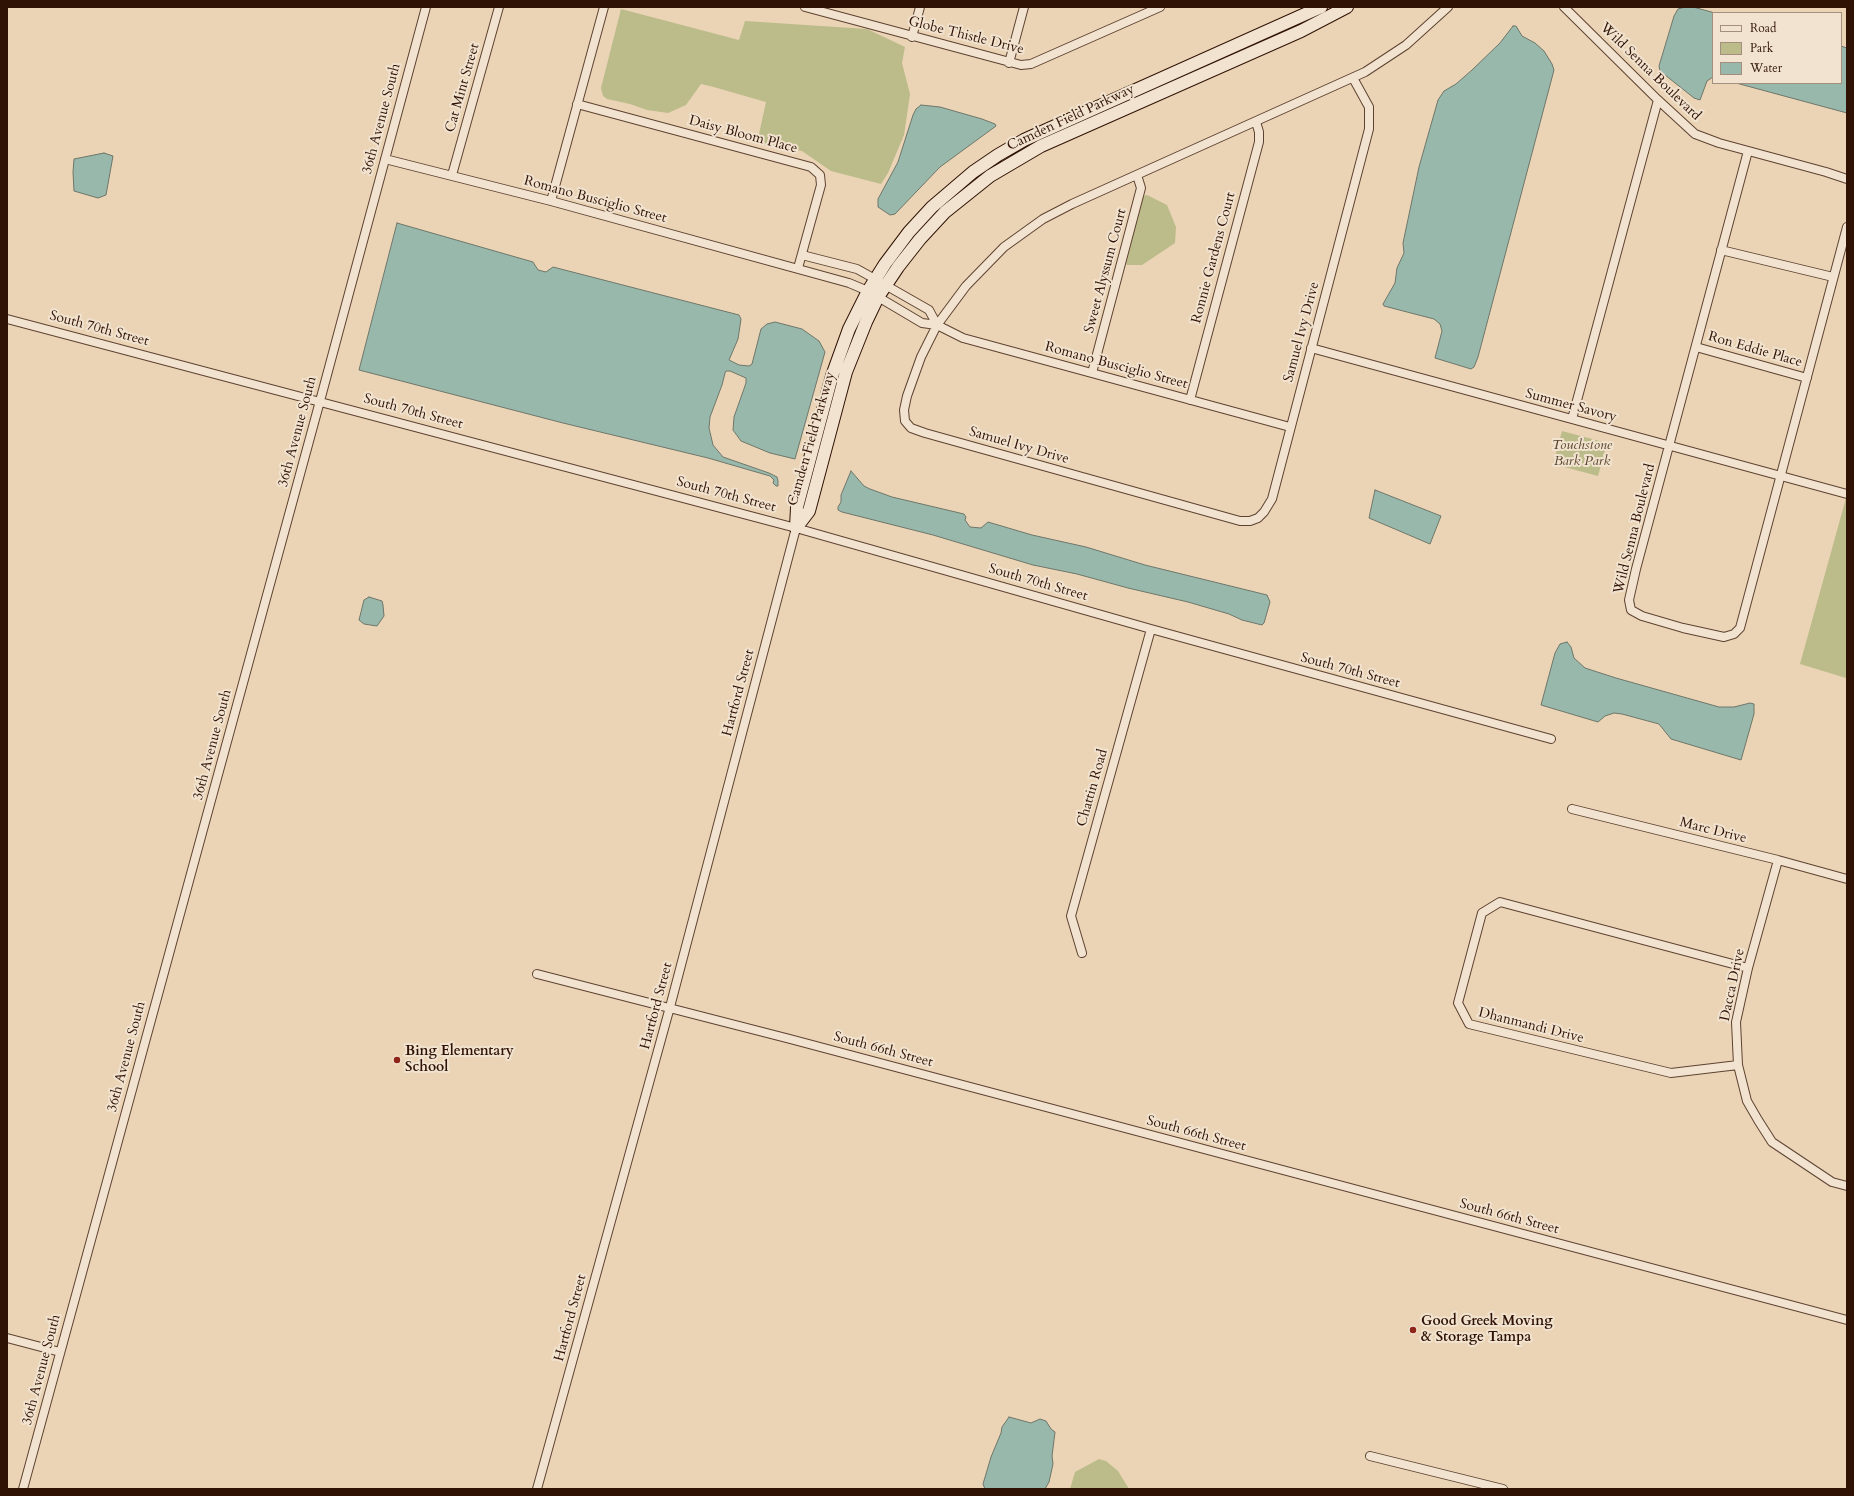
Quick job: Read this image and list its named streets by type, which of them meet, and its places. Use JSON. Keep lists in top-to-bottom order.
{
  "streets": {
    "street": [
      "Globe Thistle Drive",
      "Wild Senna Boulevard",
      "Cat Mint Street",
      "Camden Field Parkway",
      "36th Avenue South",
      "Daisy Bloom Place",
      "Romano Busciglio Street",
      "Ronnie Gardens Court",
      "Sweet Alyssum Court",
      "South 70th Street",
      "Samuel Ivy Drive",
      "Ron Eddie Place",
      "Summer Savory",
      "Hartford Street",
      "Chattin Road",
      "Marc Drive",
      "Dacca Drive",
      "Dhanmandi Drive",
      "South 66th Street"
    ]
  },
  "crossings": [
    ["Wild Senna Boulevard", "Ron Eddie Place"],
    ["Wild Senna Boulevard", "Summer Savory"],
    ["Cat Mint Street", "Romano Busciglio Street"],
    ["Camden Field Parkway", "Romano Busciglio Street"],
    ["Camden Field Parkway", "South 70th Street"],
    ["Camden Field Parkway", "Hartford Street"],
    ["36th Avenue South", "Romano Busciglio Street"],
    ["36th Avenue South", "South 70th Street"],
    ["Romano Busciglio Street", "Ronnie Gardens Court"],
    ["Romano Busciglio Street", "Sweet Alyssum Court"],
    ["Romano Busciglio Street", "Samuel Ivy Drive"],
    ["Ronnie Gardens Court", "Samuel Ivy Drive"],
    ["Sweet Alyssum Court", "Samuel Ivy Drive"],
    ["South 70th Street", "Hartford Street"],
    ["South 70th Street", "Chattin Road"],
    ["Samuel Ivy Drive", "Summer Savory"],
    ["Hartford Street", "South 66th Street"],
    ["Marc Drive", "Dacca Drive"],
    ["Dacca Drive", "Dhanmandi Drive"]
  ],
  "parks": ["Touchstone Bark Park"],
  "places": ["Bing Elementary School", "Good Greek Moving & Storage Tampa"],
  "legend": ["Road", "Park", "Water"]
}
